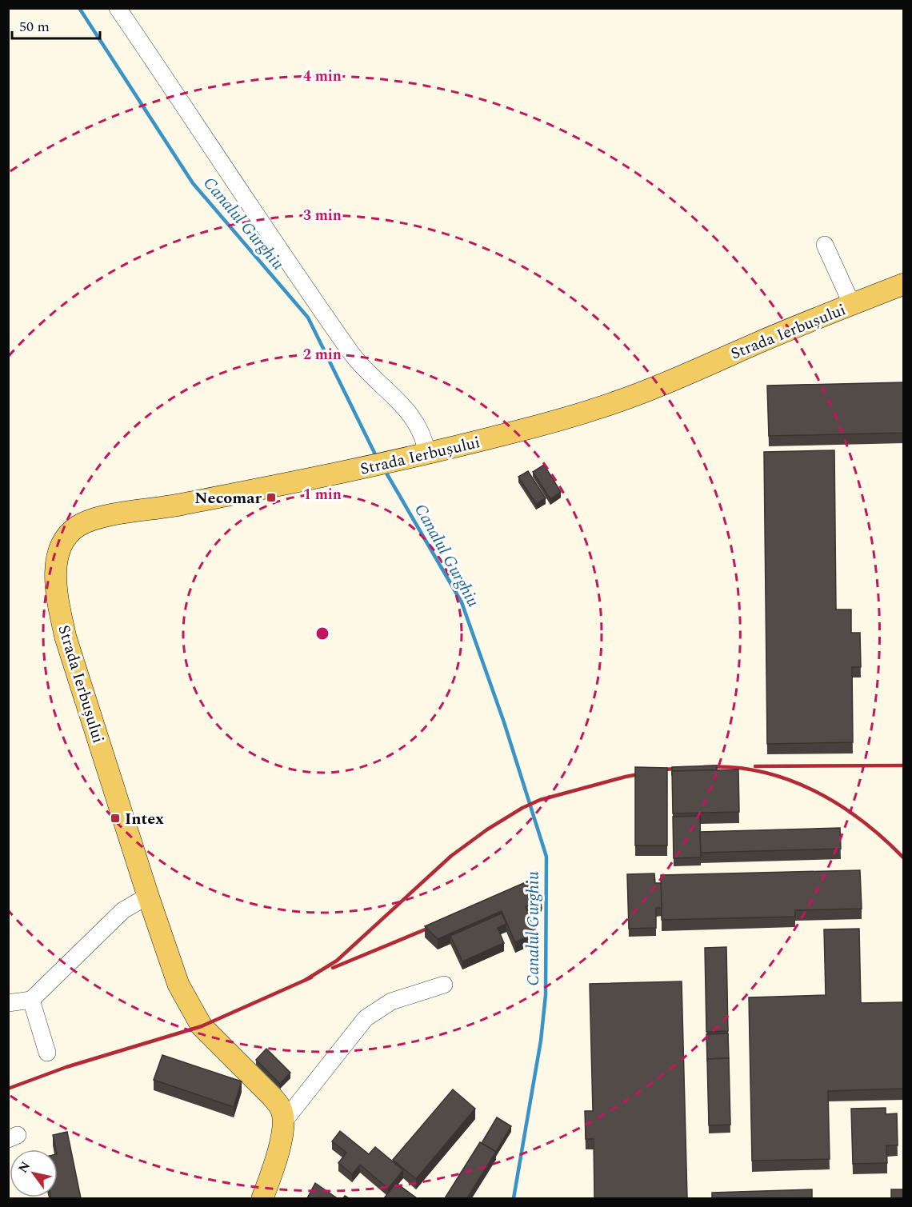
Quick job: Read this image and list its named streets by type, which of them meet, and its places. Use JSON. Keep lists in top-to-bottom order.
{
  "streets": {
    "main road": ["Strada Ierbușului"]
  },
  "water": ["Canalul Gurghiu"],
  "places": {
    "transit": ["Necomar", "Intex"]
  },
  "scale_bar": "50 m",
  "north": "top left",
  "rings": [
    "4 min",
    "3 min",
    "2 min",
    "1 min"
  ]
}
